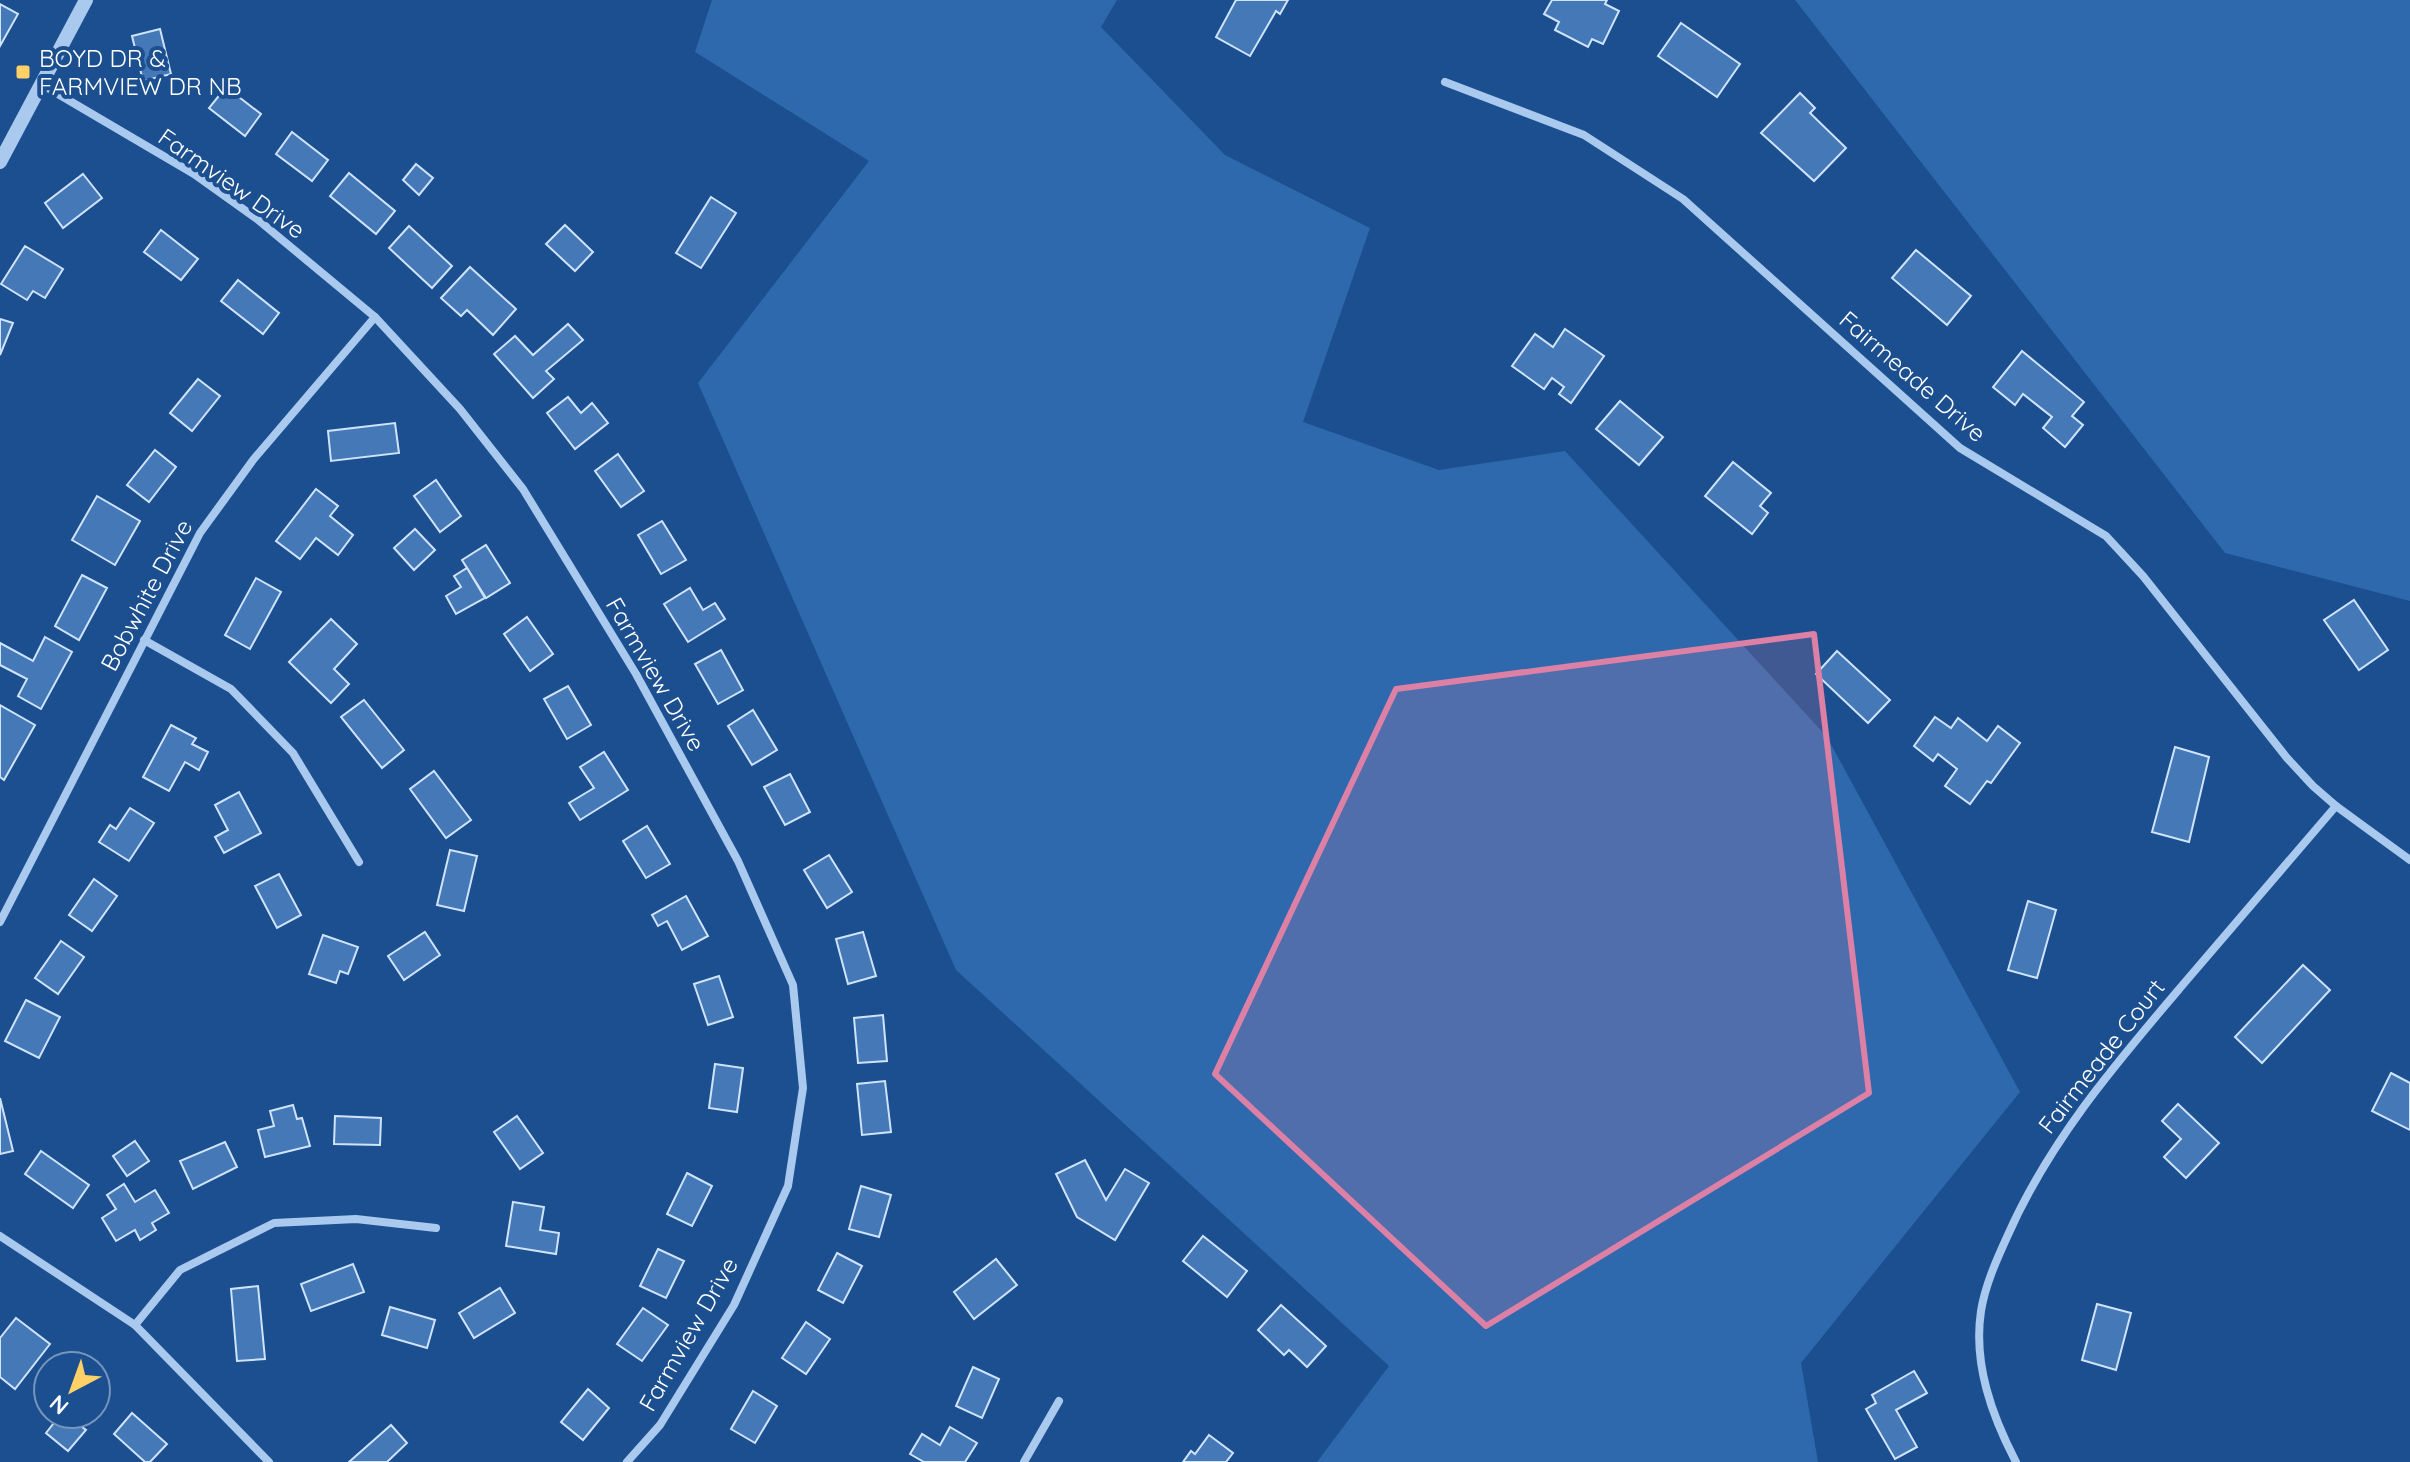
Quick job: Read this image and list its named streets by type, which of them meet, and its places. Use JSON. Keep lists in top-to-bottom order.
{
  "streets": {
    "street": [
      "Farmview Drive",
      "Fairmeade Drive",
      "Bobwhite Drive",
      "Fairmeade Court"
    ]
  },
  "crossings": [
    ["Farmview Drive", "Bobwhite Drive"],
    ["Fairmeade Drive", "Fairmeade Court"]
  ],
  "places": {
    "transit": ["BOYD DR & FARMVIEW DR NB"]
  },
  "north": "bottom left"
}
